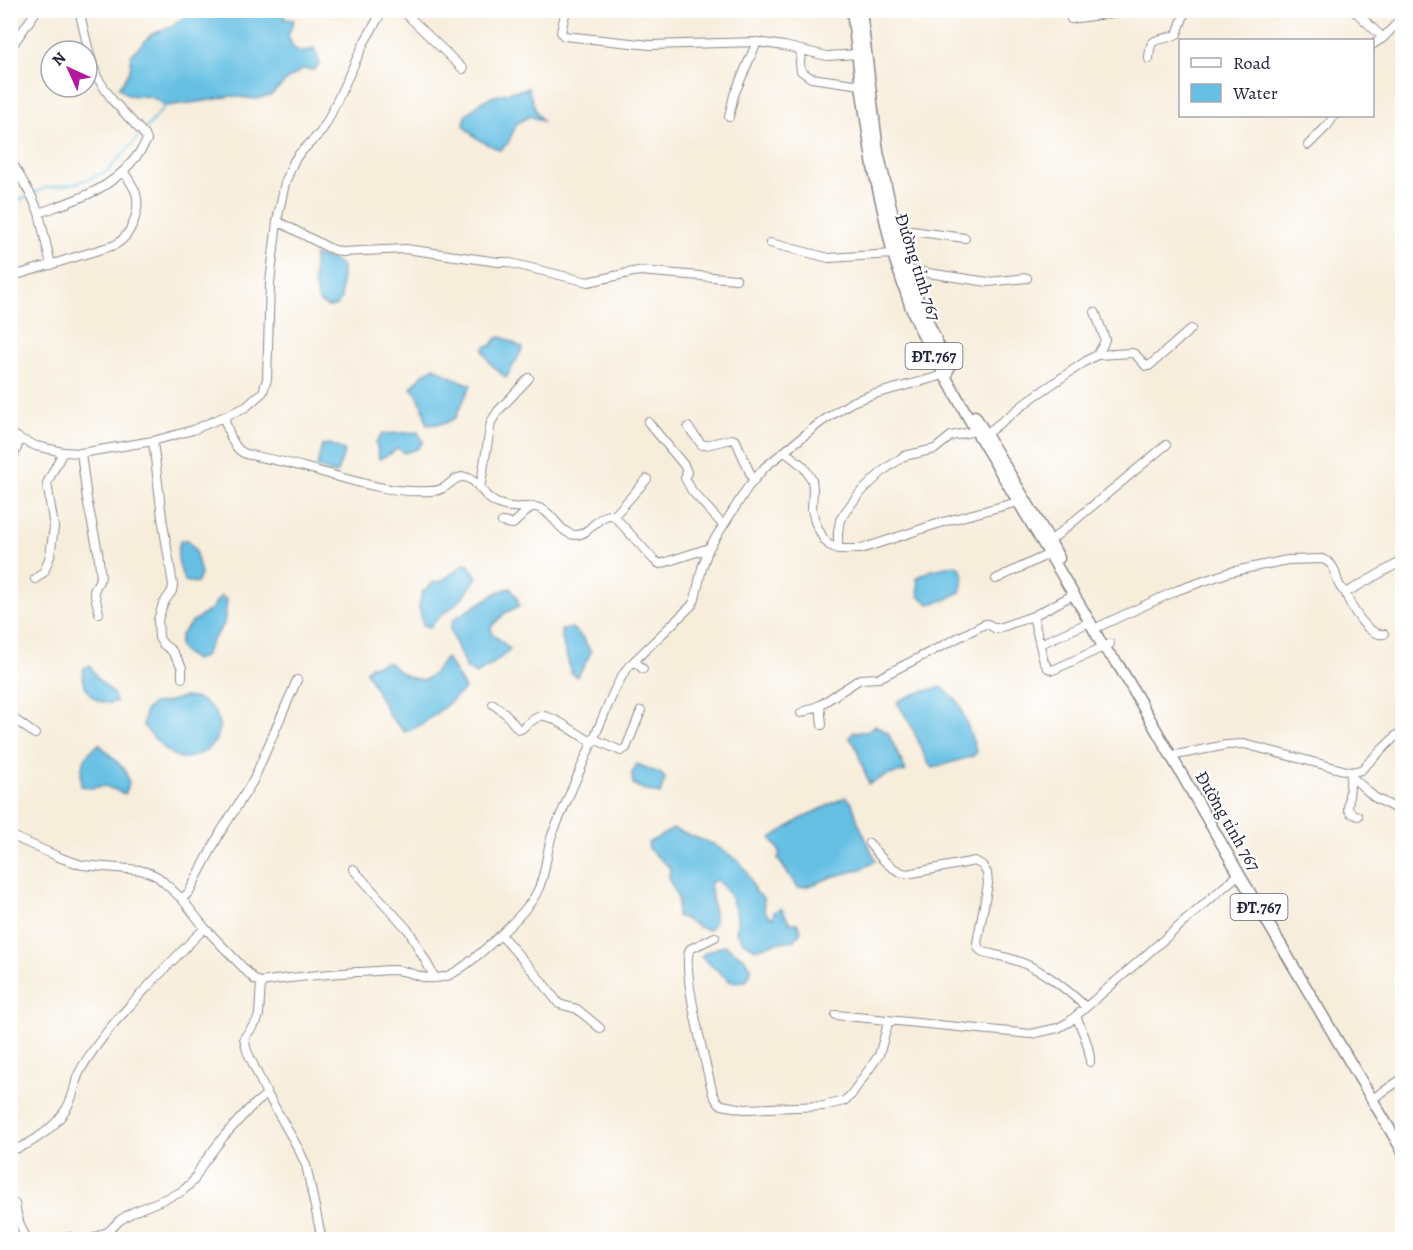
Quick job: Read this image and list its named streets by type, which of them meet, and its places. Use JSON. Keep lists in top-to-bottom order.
{
  "streets": {
    "main road": ["Đường tỉnh 767", "ĐT.767"]
  },
  "legend": ["Road", "Water"],
  "north": "top left"
}
